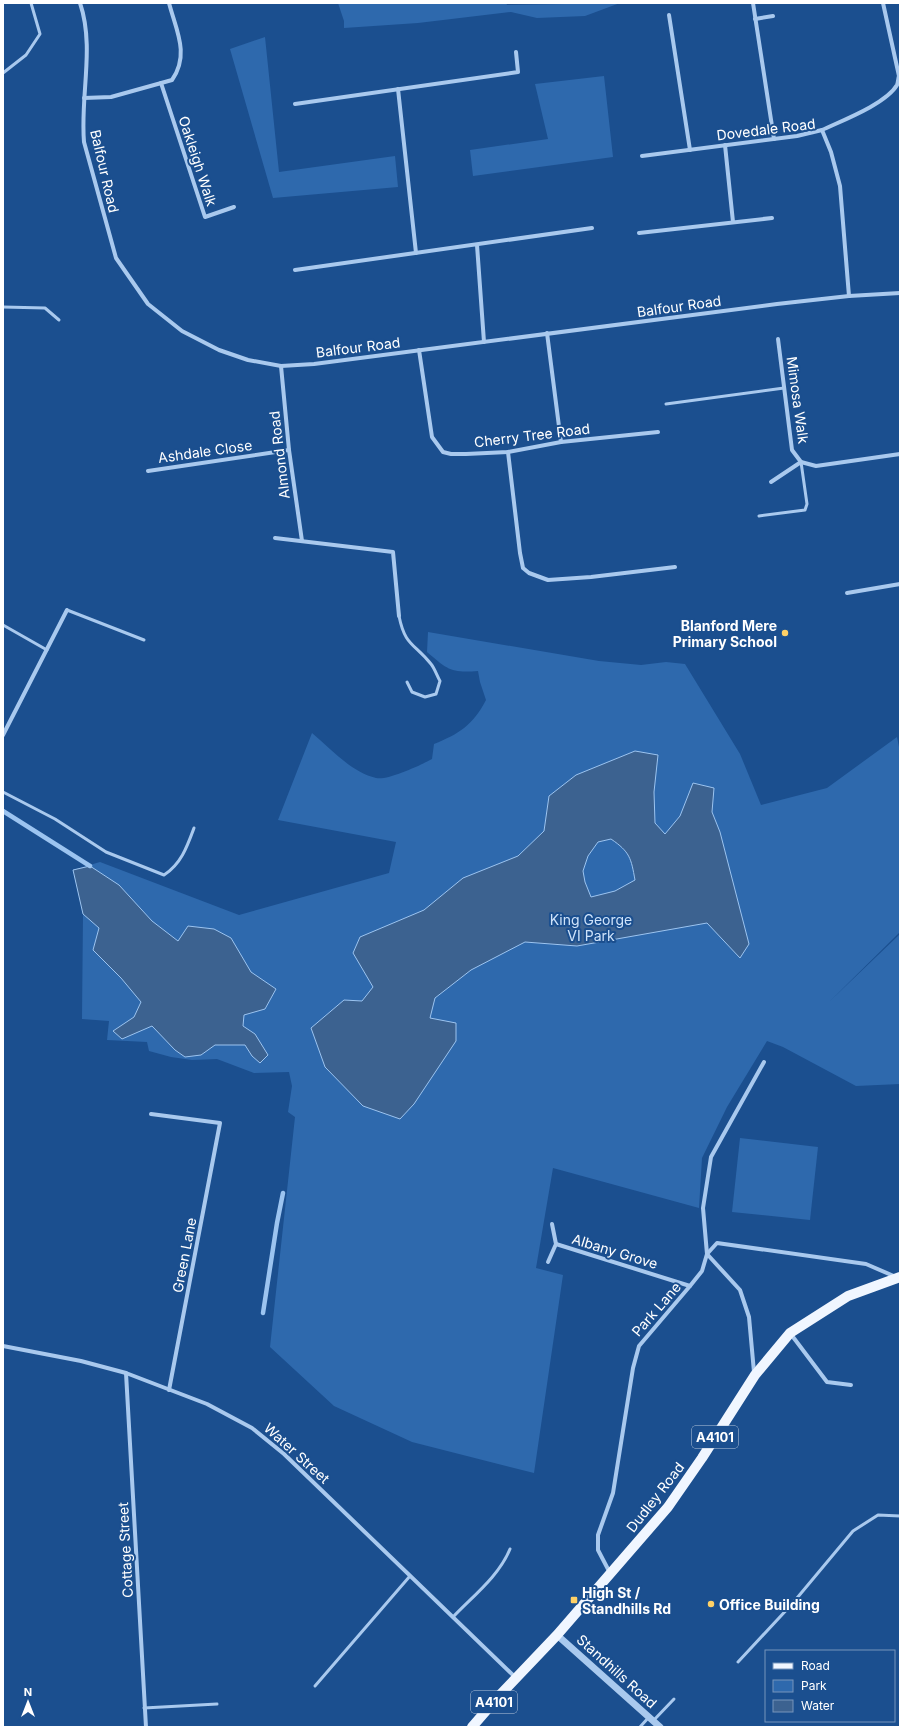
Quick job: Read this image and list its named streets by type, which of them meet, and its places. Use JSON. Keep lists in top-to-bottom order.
{
  "streets": {
    "main road": ["A4101", "Dudley Road"],
    "street": [
      "Dovedale Road",
      "Oakleigh Walk",
      "Balfour Road",
      "Mimosa Walk",
      "Cherry Tree Road",
      "Ashdale Close",
      "Almond Road",
      "Albany Grove",
      "Green Lane",
      "Park Lane",
      "Water Street",
      "Cottage Street",
      "Standhills Road"
    ]
  },
  "crossings": [
    ["Dovedale Road", "Balfour Road"],
    ["Balfour Road", "Cherry Tree Road"],
    ["Balfour Road", "Almond Road"],
    ["Ashdale Close", "Almond Road"],
    ["Albany Grove", "Park Lane"],
    ["Green Lane", "Water Street"],
    ["Park Lane", "Dudley Road"],
    ["A4101", "Water Street"],
    ["A4101", "Dudley Road"],
    ["A4101", "Standhills Road"],
    ["Water Street", "Cottage Street"],
    ["Dudley Road", "Standhills Road"]
  ],
  "parks": ["King George VI Park"],
  "places": {
    "other": ["Blanford Mere Primary School", "Office Building"],
    "transit": ["High St / Standhills Rd"]
  },
  "legend": ["Road", "Park", "Water"],
  "north": "top"
}
